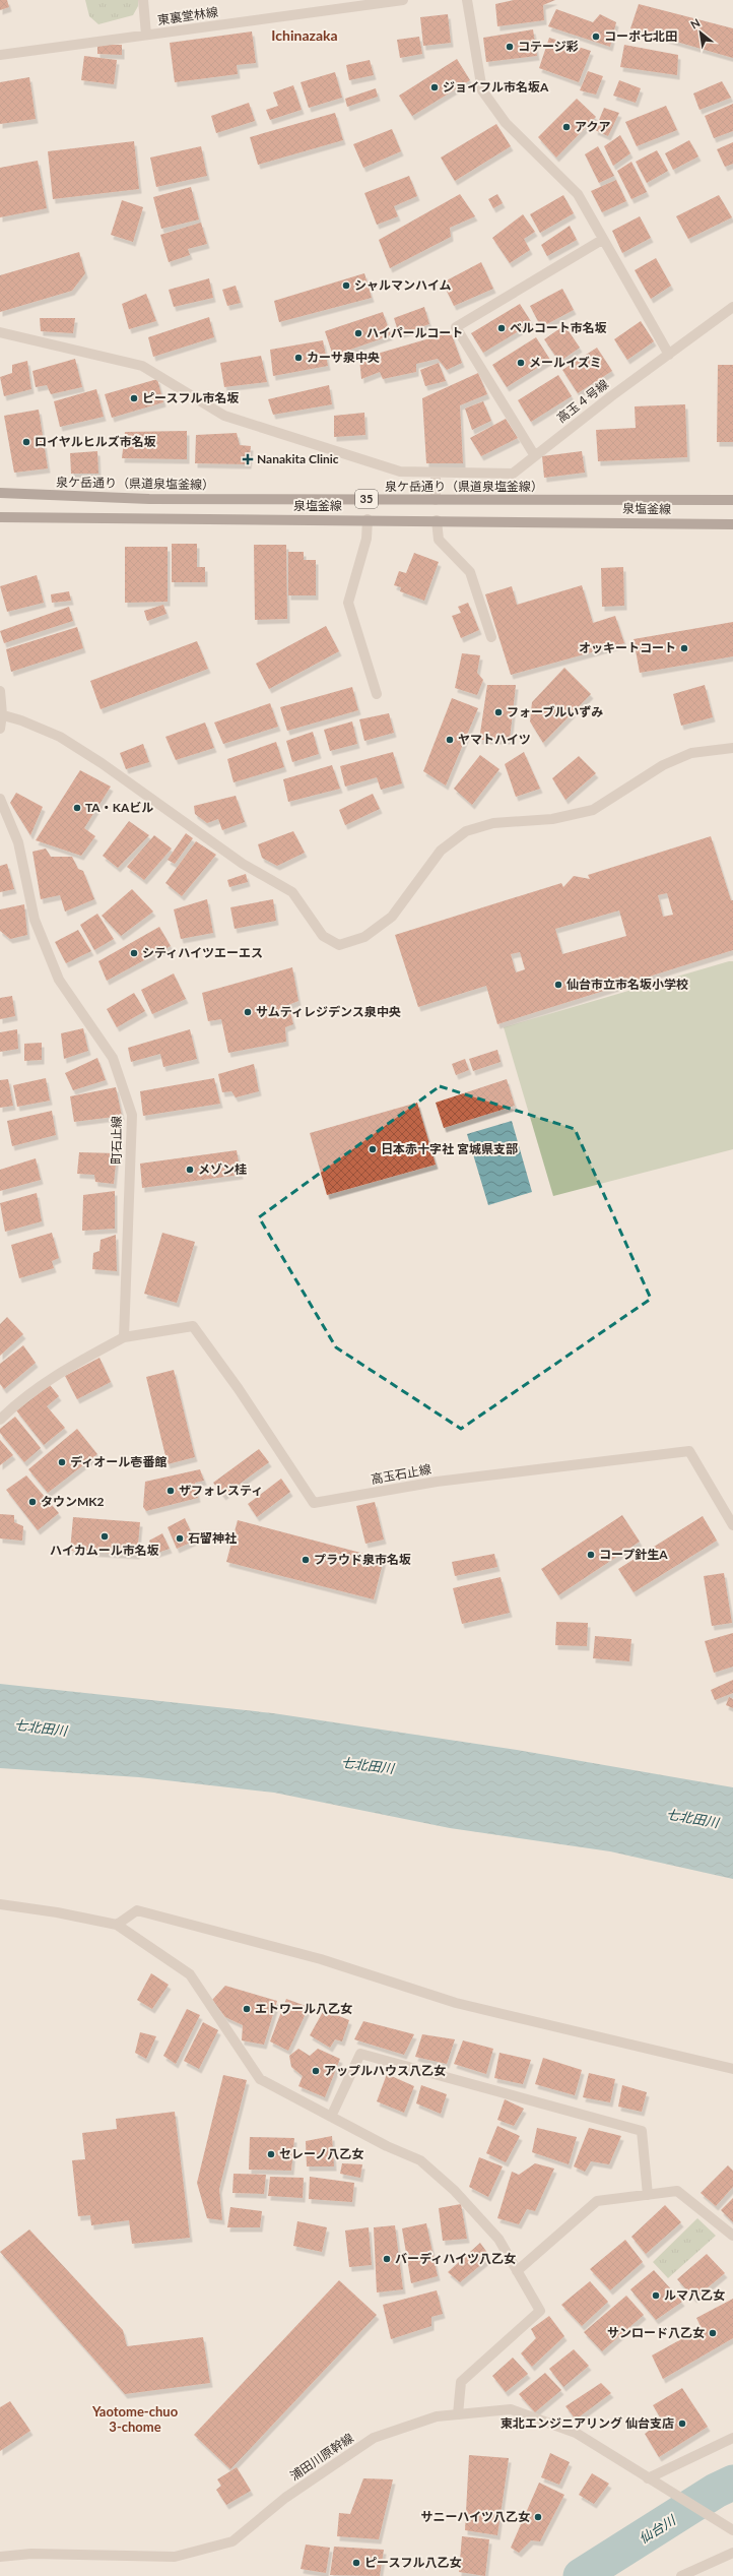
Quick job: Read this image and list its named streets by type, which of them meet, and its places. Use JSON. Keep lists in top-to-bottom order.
{
  "streets": {
    "main road": ["泉ケ岳通り（県道泉塩釜線）", "35", "泉塩釜線"],
    "street": [
      "東裏堂林線",
      "高玉４号線",
      "町石止線",
      "高玉石止線",
      "浦田川原幹線"
    ]
  },
  "crossings": [
    ["町石止線", "高玉石止線"]
  ],
  "districts": ["Ichinazaka", "Yaotome-chuo 3-chome"],
  "water": ["七北田川", "仙台川"],
  "places": {
    "other": [
      "コーポ七北田",
      "コテージ彩",
      "ジョイフル市名坂A",
      "アクア",
      "シャルマンハイム",
      "ベルコート市名坂",
      "ハイパールコート",
      "カーサ泉中央",
      "メールイズミ",
      "ピースフル市名坂",
      "ロイヤルヒルズ市名坂",
      "オッキートコート",
      "フォーブルいずみ",
      "ヤマトハイツ",
      "TA・KAビル",
      "シティハイツエーエス",
      "仙台市立市名坂小学校",
      "サムティレジデンス泉中央",
      "日本赤十字社 宮城県支部",
      "メゾン桂",
      "ディオール壱番館",
      "ザフォレスティ",
      "タウンMK2",
      "ハイカムール市名坂",
      "石留神社",
      "コープ針生A",
      "プラウド泉市名坂",
      "エトワール八乙女",
      "アップルハウス八乙女",
      "セレーノ八乙女",
      "バーディハイツ八乙女",
      "ルマ八乙女",
      "サンロード八乙女",
      "東北エンジニアリング 仙台支店",
      "サニーハイツ八乙女",
      "ピースフル八乙女"
    ],
    "health": ["Nanakita Clinic"]
  },
  "north": "top left"
}
